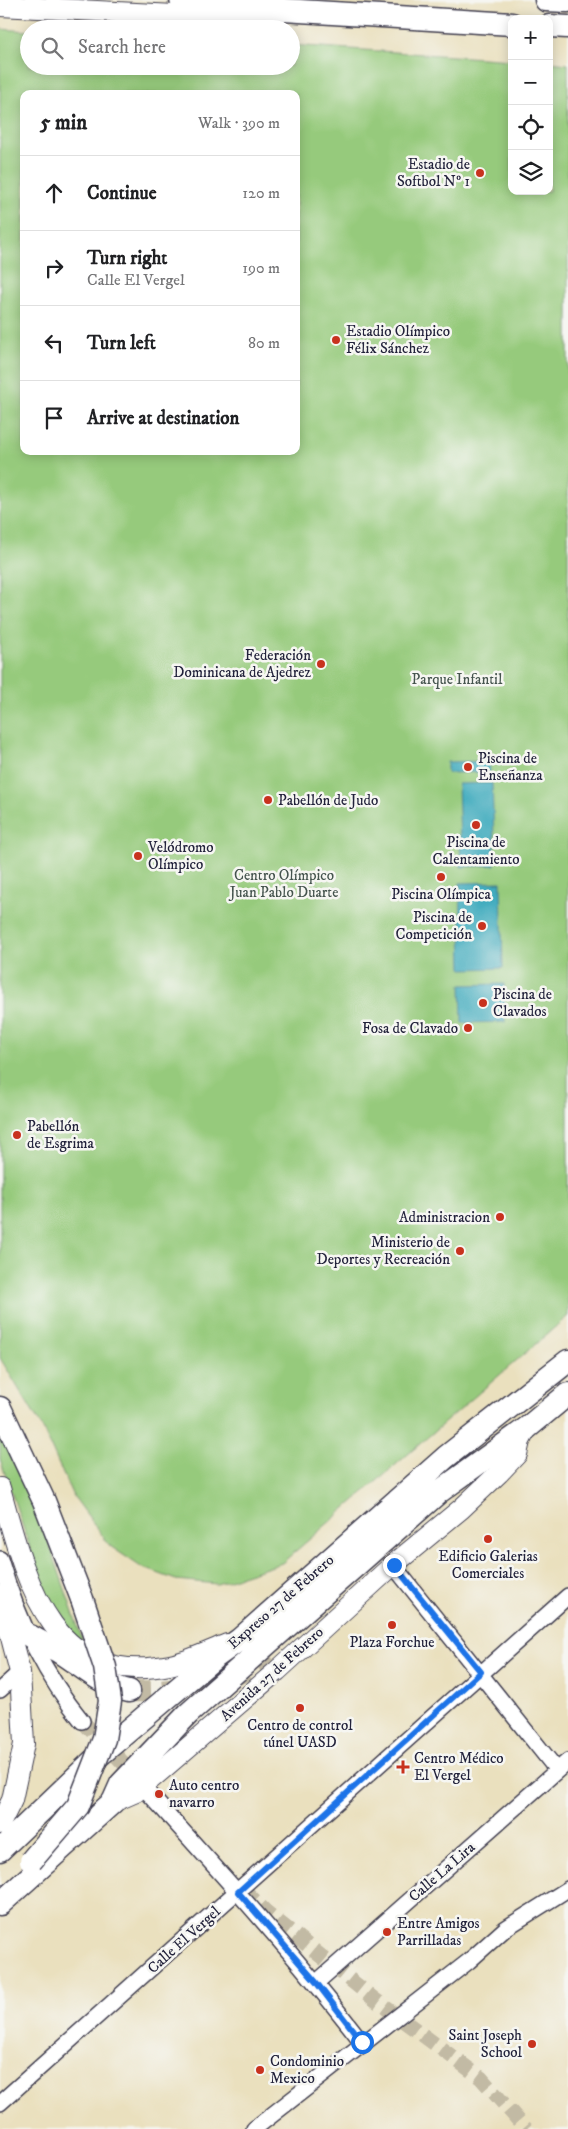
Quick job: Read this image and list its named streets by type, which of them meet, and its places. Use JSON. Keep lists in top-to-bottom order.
{
  "streets": {
    "highway": ["Expreso 27 de Febrero", "Avenida 27 de Febrero"],
    "street": ["Calle La Lira", "Calle El Vergel"]
  },
  "crossings": [
    ["Expreso 27 de Febrero", "Avenida 27 de Febrero"]
  ],
  "parks": ["Parque Infantil", "Centro Olímpico Juan Pablo Duarte"],
  "places": {
    "other": [
      "Estadio de Softbol Nº 1",
      "Estadio Olímpico Félix Sánchez",
      "Federación Dominicana de Ajedrez",
      "Piscina de Enseñanza",
      "Pabellón de Judo",
      "Piscina de Calentamiento",
      "Velódromo Olímpico",
      "Piscina Olímpica",
      "Piscina de Competición",
      "Piscina de Clavados",
      "Fosa de Clavado",
      "Pabellón de Esgrima",
      "Administracion",
      "Ministerio de Deportes y Recreación",
      "Edificio Galerias Comerciales",
      "Plaza Forchue",
      "Centro de control túnel UASD",
      "Auto centro navarro",
      "Entre Amigos Parrilladas",
      "Saint Joseph School",
      "Condominio Mexico"
    ],
    "health": ["Centro Médico El Vergel"]
  },
  "page": {
    "map_buttons": ["+", "−"],
    "search": "Search here",
    "heading": ["5 min", "Walk · 390 m"],
    "list": [
      ["Continue", "120 m"],
      ["Turn right", "Calle El Vergel", "190 m"],
      ["Turn left", "80 m"],
      "Arrive at destination"
    ]
  }
}
